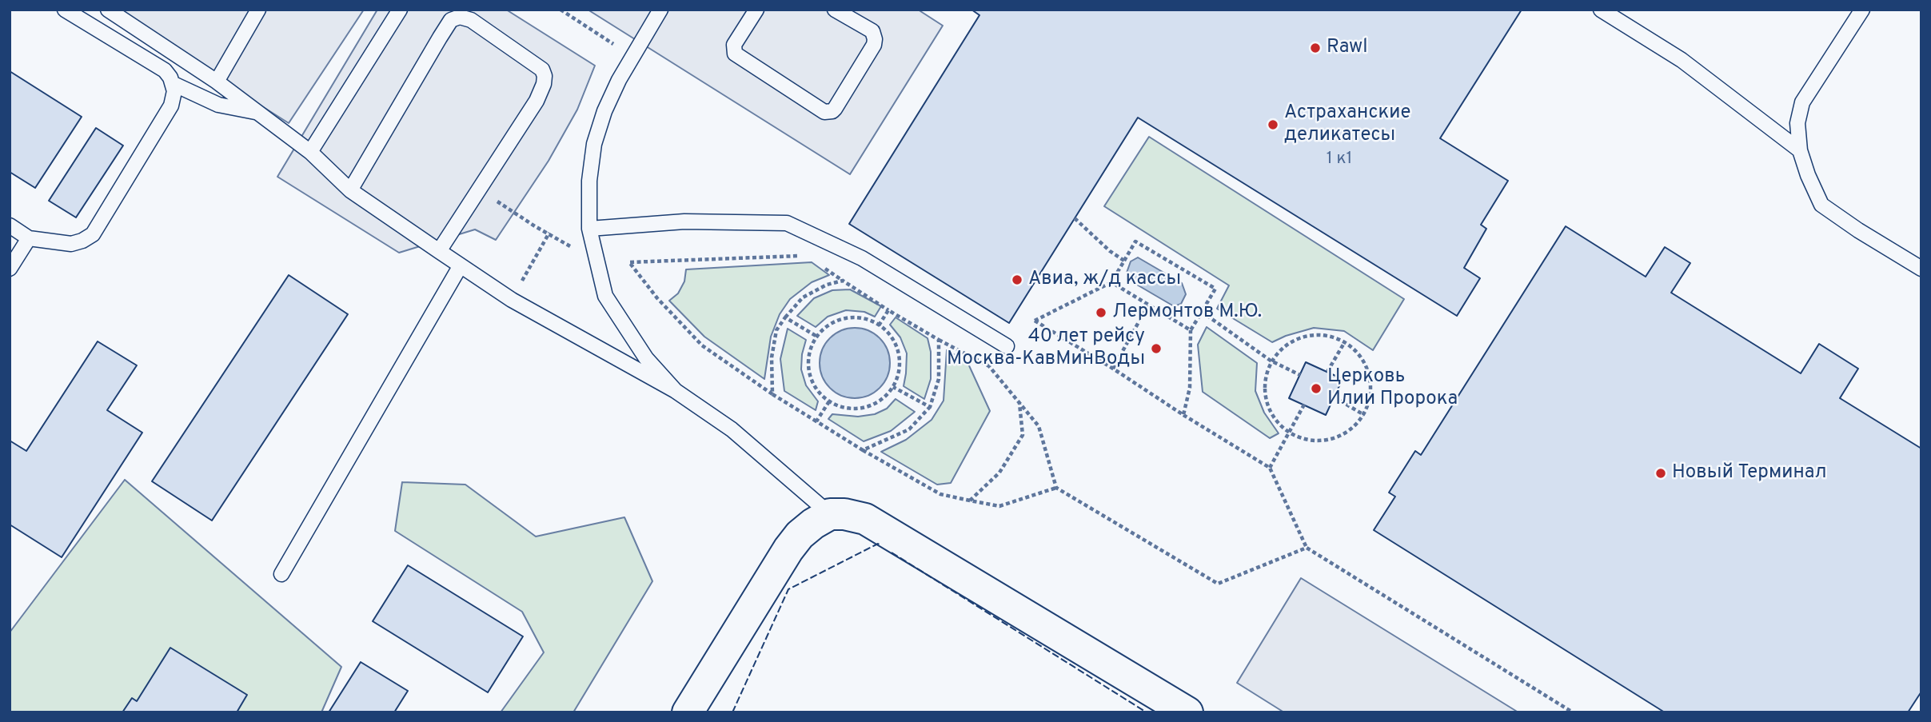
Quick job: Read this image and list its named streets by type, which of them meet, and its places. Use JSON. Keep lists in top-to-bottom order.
{
  "places": [
    "Rawl",
    "Астраханские деликатесы",
    "Авиа, ж/д кассы",
    "Лермонтов М.Ю.",
    "40 лет рейсу Москва-КавМинВоды",
    "Церковь Илии Пророка",
    "Новый Терминал"
  ],
  "house_numbers": ["1 к1"]
}
